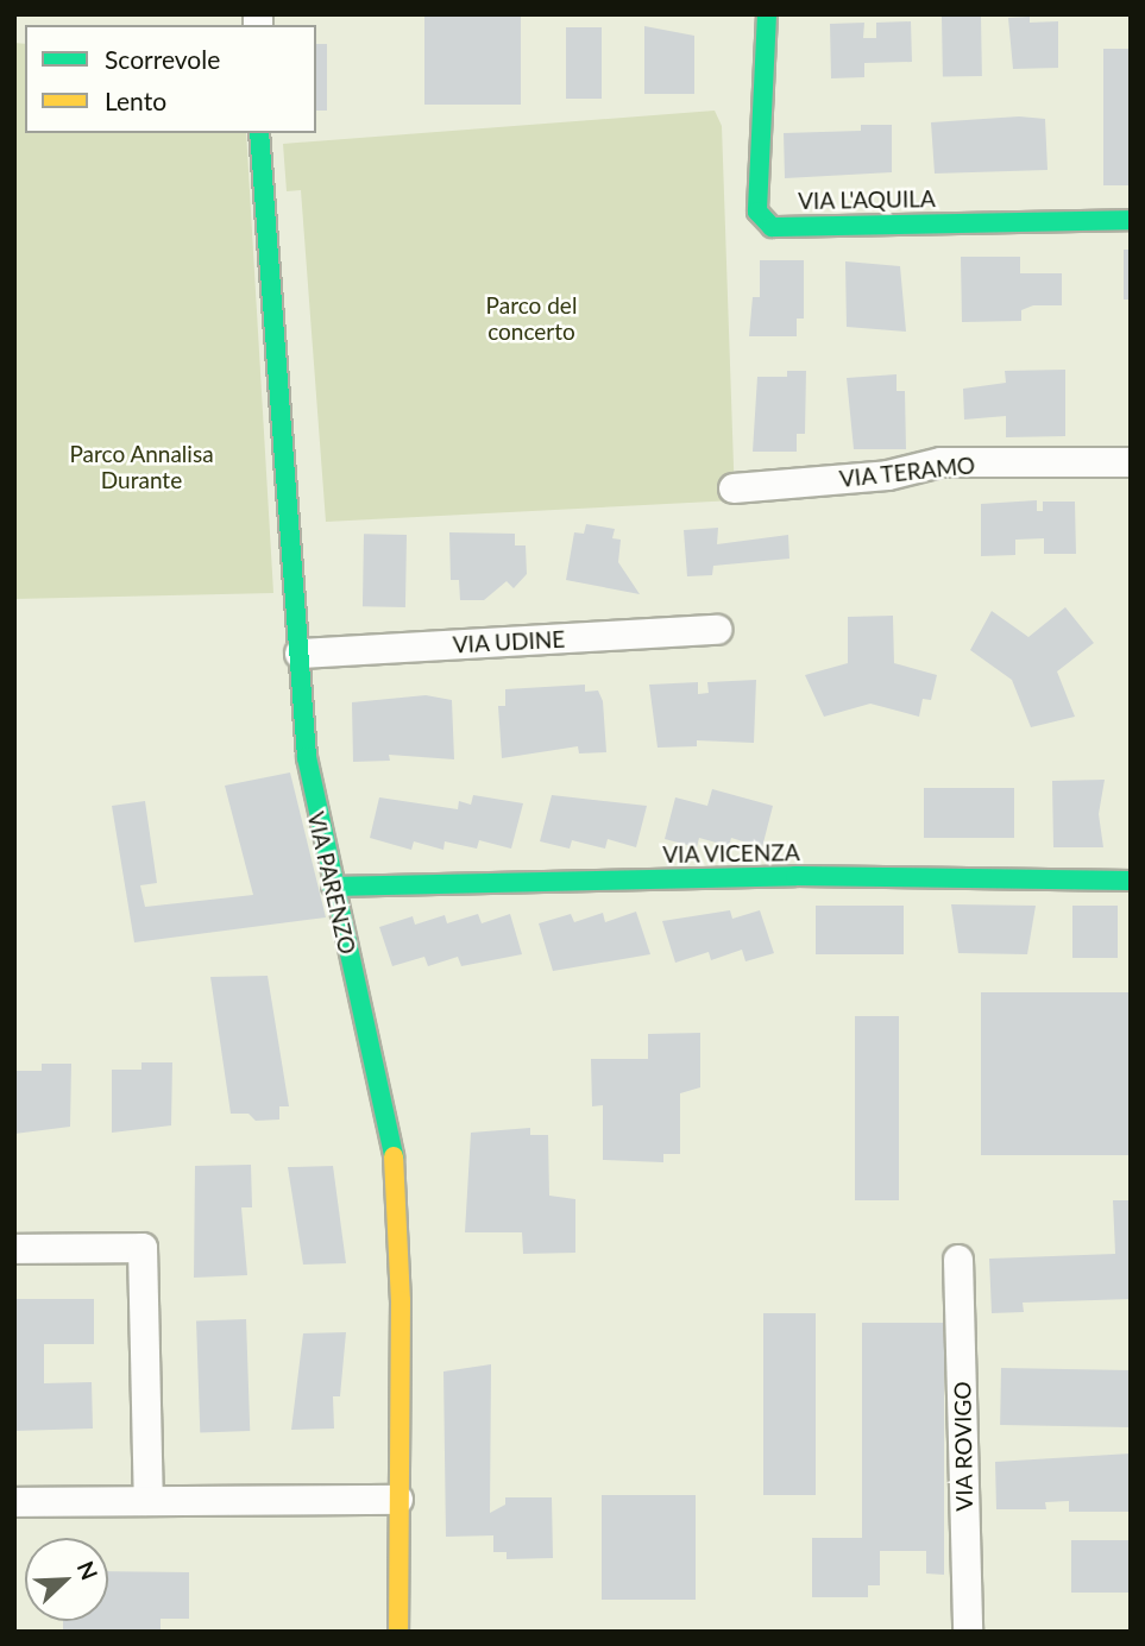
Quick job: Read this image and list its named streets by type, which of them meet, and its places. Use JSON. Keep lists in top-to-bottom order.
{
  "streets": {
    "street": [
      "VIA L'AQUILA",
      "VIA TERAMO",
      "VIA UDINE",
      "VIA VICENZA",
      "VIA PARENZO",
      "VIA ROVIGO"
    ]
  },
  "crossings": [
    ["VIA UDINE", "VIA PARENZO"],
    ["VIA VICENZA", "VIA PARENZO"]
  ],
  "parks": ["Parco del concerto", "Parco Annalisa Durante"],
  "legend": ["Scorrevole", "Lento"],
  "north": "top right"
}
